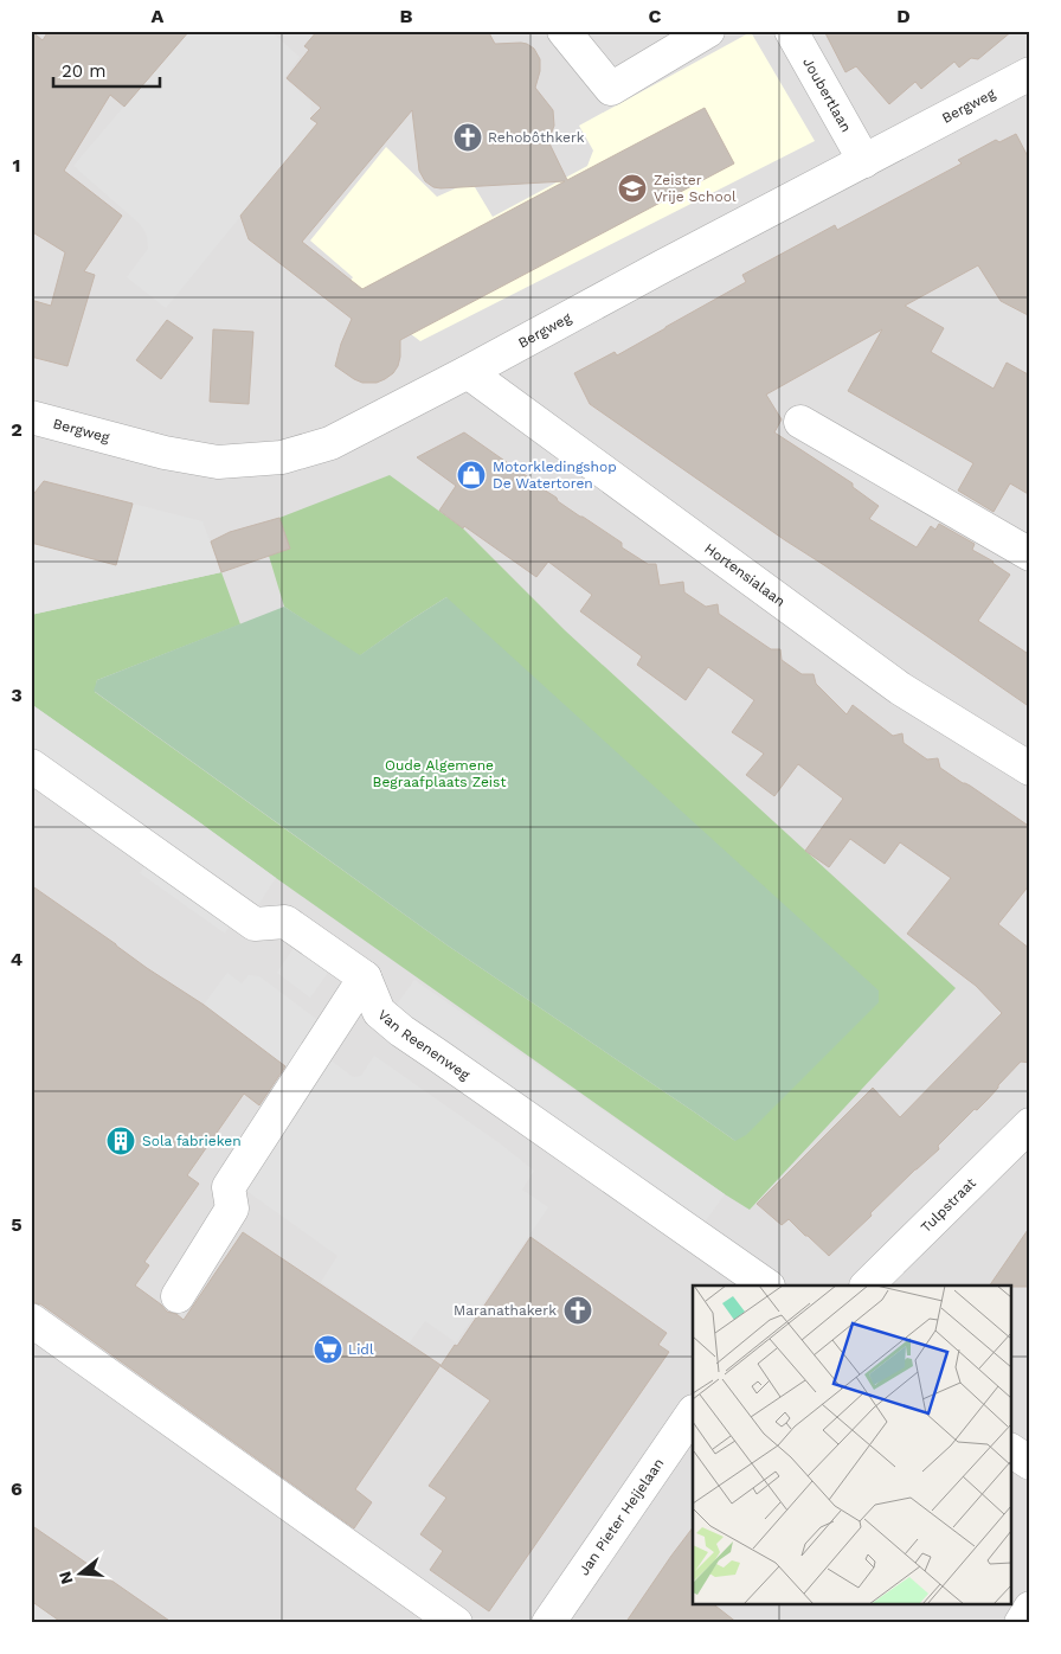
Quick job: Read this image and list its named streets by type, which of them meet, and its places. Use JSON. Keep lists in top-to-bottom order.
{
  "streets": {
    "street": [
      "Joubertlaan",
      "Bergweg",
      "Hortensialaan",
      "Van Reenenweg",
      "Tulpstraat",
      "Jan Pieter Heijelaan"
    ]
  },
  "crossings": [
    ["Joubertlaan", "Bergweg"],
    ["Bergweg", "Hortensialaan"]
  ],
  "parks": ["Oude Algemene Begraafplaats Zeist"],
  "places": {
    "church": ["Rehobôthkerk", "Maranathakerk"],
    "school or university": ["Zeister Vrije School"],
    "shop": ["Motorkledingshop De Watertoren"],
    "building": ["Sola fabrieken"],
    "supermarket": ["Lidl"]
  },
  "scale_bar": "20 m",
  "north": "left",
  "grid": {
    "columns": [
      "A",
      "B",
      "C",
      "D"
    ],
    "rows": [
      "1",
      "2",
      "3",
      "4",
      "5",
      "6"
    ]
  }
}
